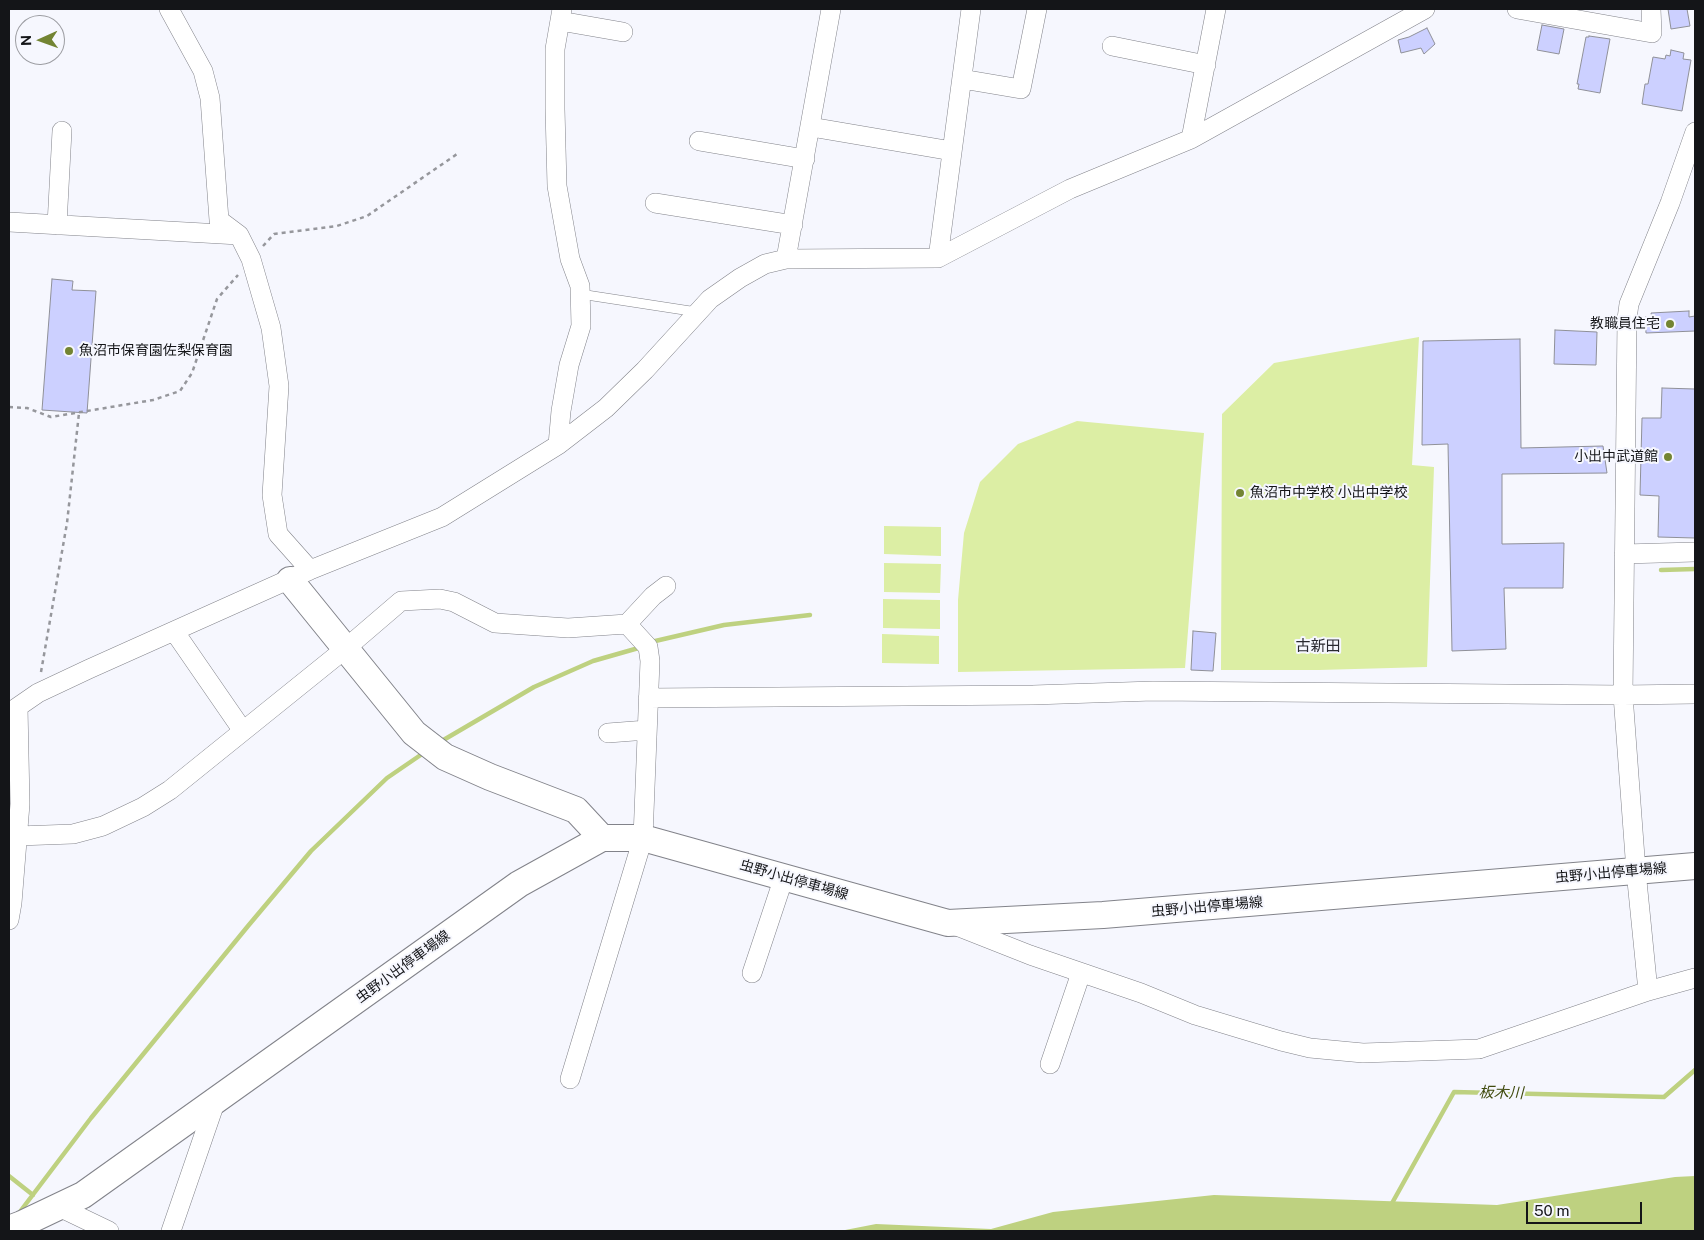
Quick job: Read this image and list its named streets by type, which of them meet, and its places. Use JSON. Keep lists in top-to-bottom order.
{
  "streets": {
    "main road": ["虫野小出停車場線"]
  },
  "districts": ["古新田"],
  "water": ["板木川"],
  "places": [
    "教職員住宅",
    "魚沼市保育園佐梨保育園",
    "小出中武道館",
    "魚沼市中学校 小出中学校"
  ],
  "scale_bar": "50 m",
  "north": "left"
}
